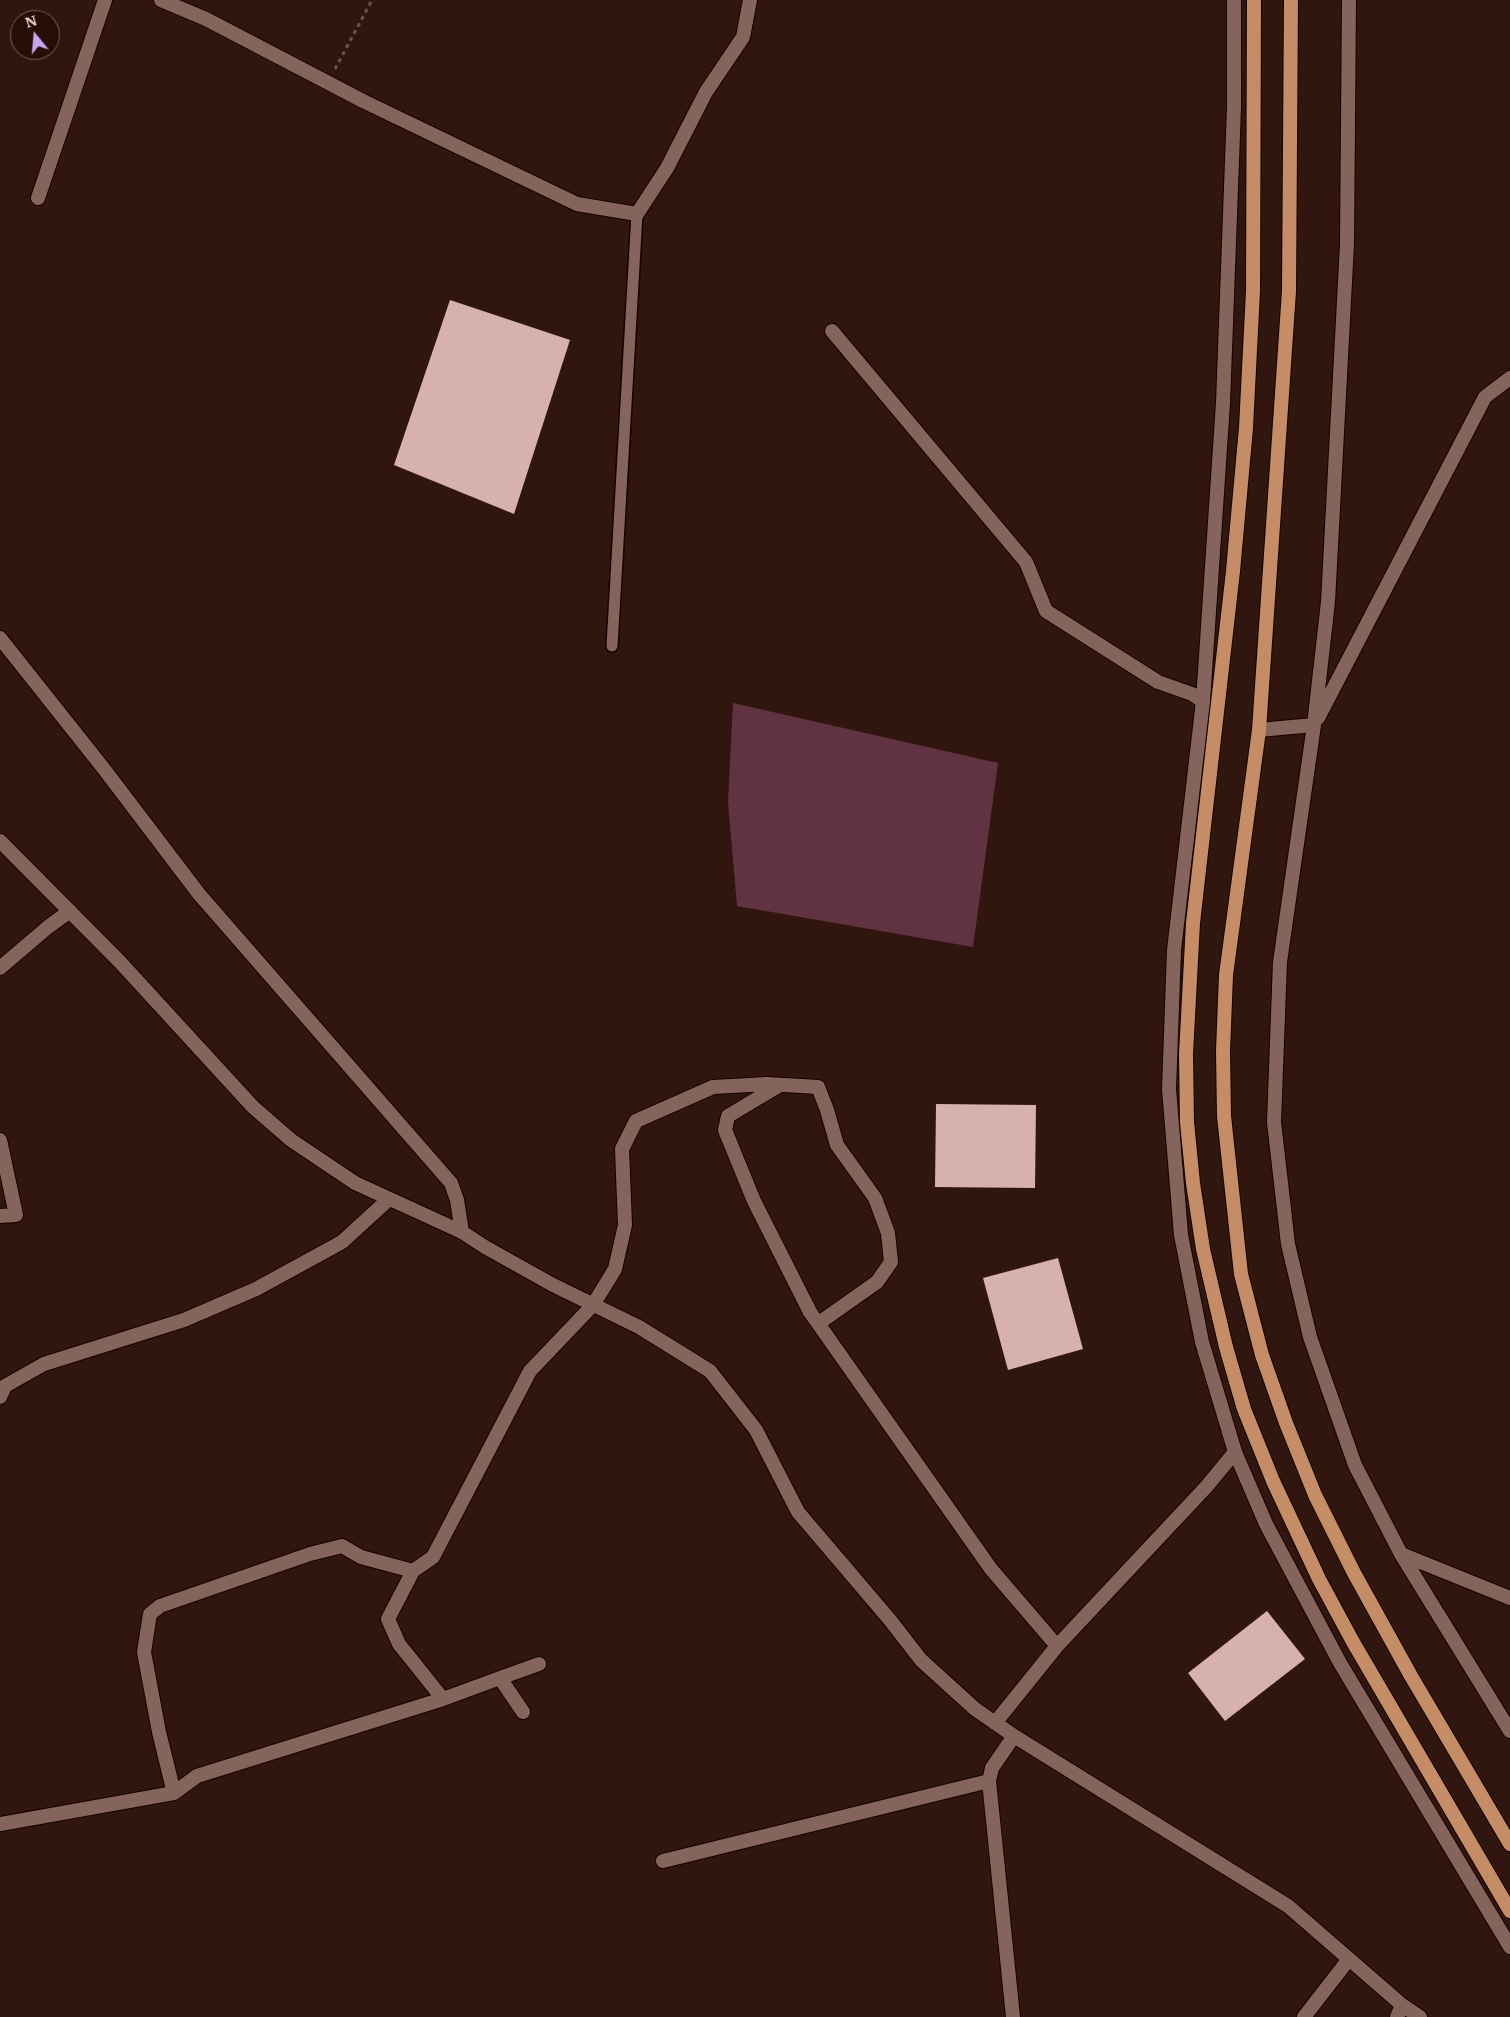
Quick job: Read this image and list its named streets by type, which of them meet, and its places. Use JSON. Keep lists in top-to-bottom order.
{
  "north": "top"
}
